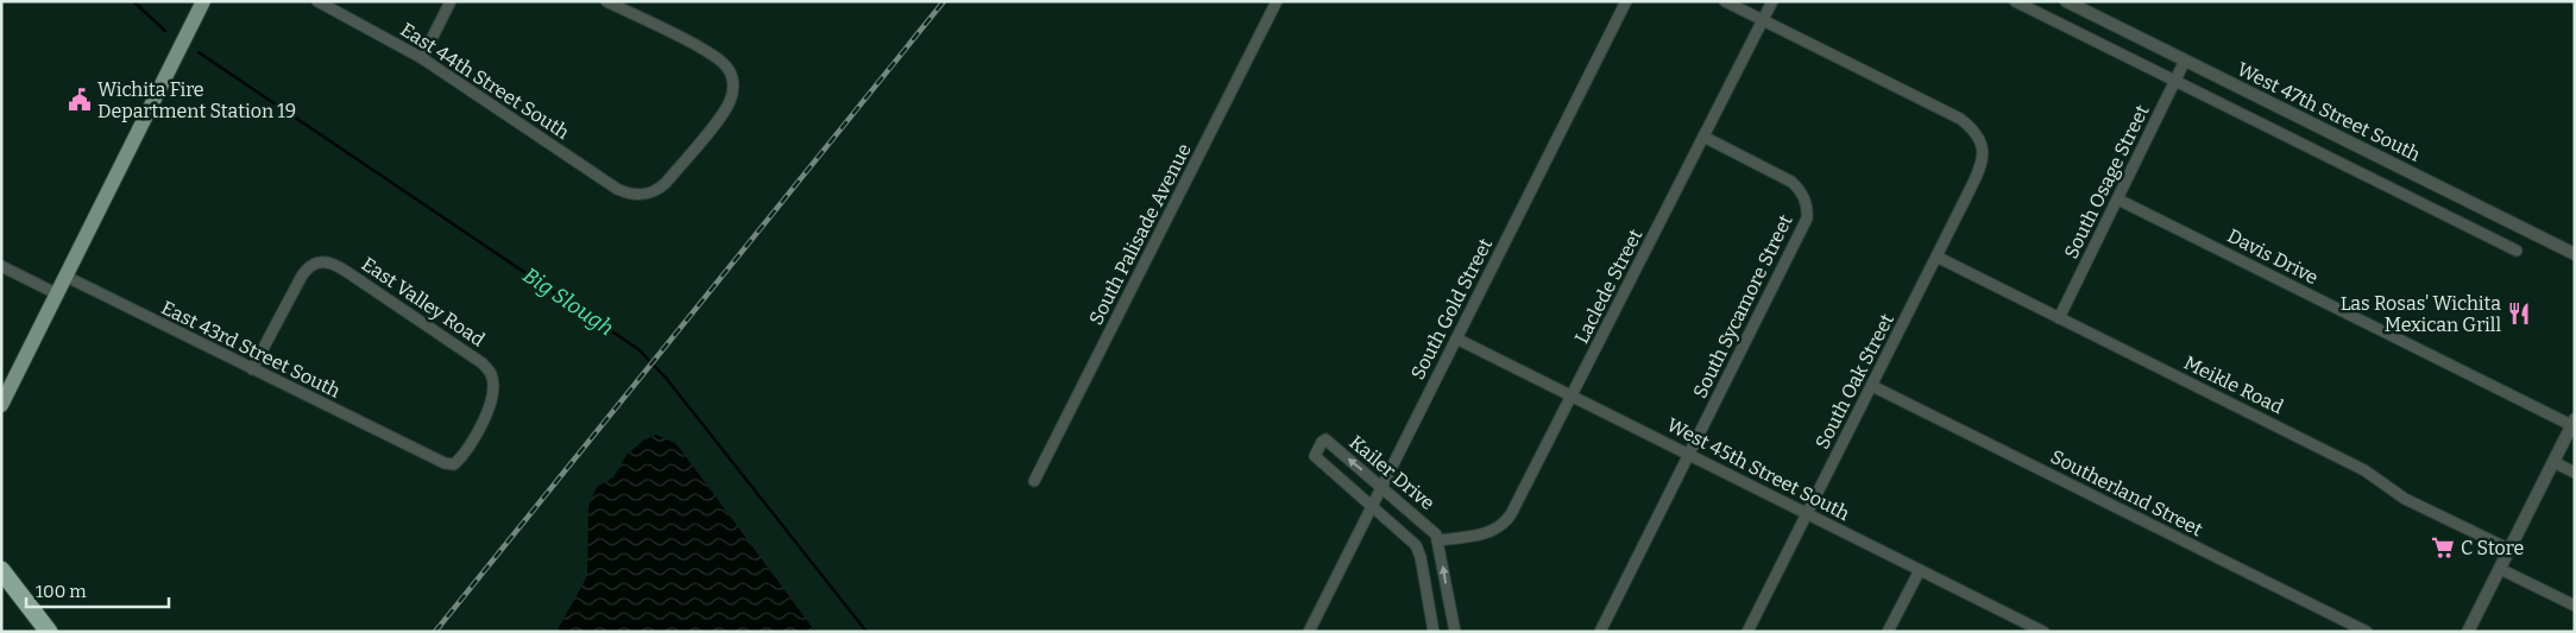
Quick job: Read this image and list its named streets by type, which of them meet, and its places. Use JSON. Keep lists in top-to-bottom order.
{
  "streets": {
    "street": [
      "East 44th Street South",
      "West 47th Street South",
      "South Osage Street",
      "South Palisade Avenue",
      "Davis Drive",
      "Laclede Street",
      "East Valley Road",
      "South Sycamore Street",
      "South Gold Street",
      "East 43rd Street South",
      "South Oak Street",
      "Meikle Road",
      "West 45th Street South",
      "Kailer Drive",
      "Southerland Street"
    ]
  },
  "crossings": [
    ["West 47th Street South", "South Osage Street"],
    ["South Osage Street", "Davis Drive"],
    ["South Osage Street", "Meikle Road"],
    ["Laclede Street", "South Sycamore Street"],
    ["Laclede Street", "South Oak Street"],
    ["Laclede Street", "West 45th Street South"],
    ["Laclede Street", "Kailer Drive"],
    ["East Valley Road", "East 43rd Street South"],
    ["South Sycamore Street", "West 45th Street South"],
    ["South Gold Street", "West 45th Street South"],
    ["South Gold Street", "Kailer Drive"],
    ["South Oak Street", "Meikle Road"],
    ["South Oak Street", "West 45th Street South"],
    ["South Oak Street", "Southerland Street"]
  ],
  "water": ["Big Slough"],
  "places": {
    "public building": ["Wichita Fire Department Station 19"],
    "restaurant": ["Las Rosas' Wichita Mexican Grill"],
    "supermarket": ["C Store"]
  },
  "scale_bar": "100 m"
}
